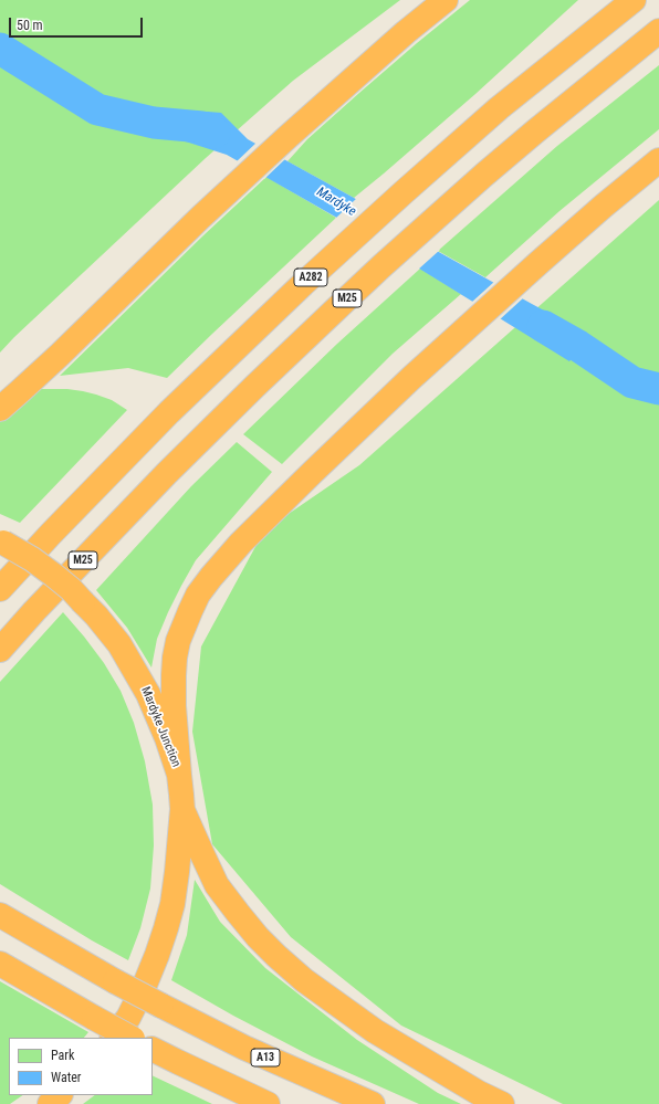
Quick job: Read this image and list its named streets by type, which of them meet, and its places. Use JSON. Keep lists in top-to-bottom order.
{
  "streets": {
    "highway": [
      "A282",
      "M25",
      "Mardyke Junction",
      "A13"
    ]
  },
  "water": ["Mardyke"],
  "legend": ["Park", "Water"],
  "scale_bar": "50 m"
}
